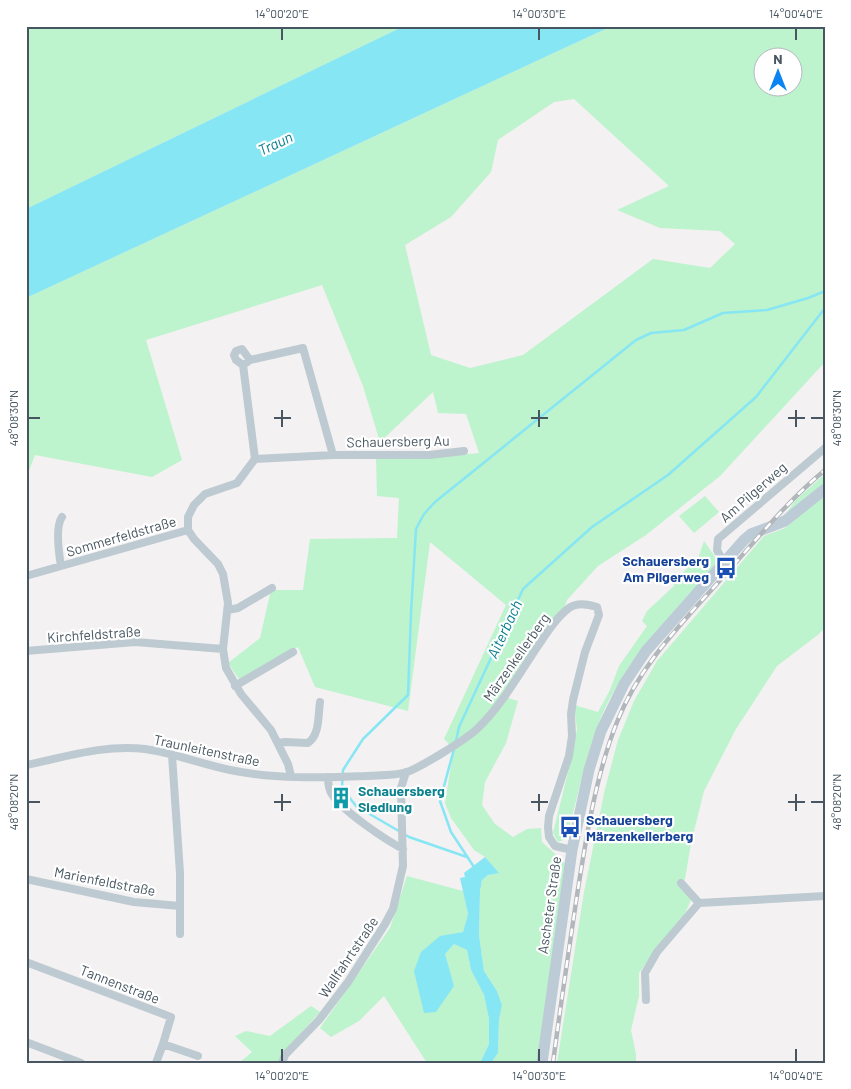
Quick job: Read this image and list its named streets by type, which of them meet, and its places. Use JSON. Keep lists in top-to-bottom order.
{
  "streets": {
    "main road": ["Ascheter Straße"],
    "street": [
      "Schauersberg Au",
      "Am Pilgerweg",
      "Sommerfeldstraße",
      "Kirchfeldstraße",
      "Märzenkellerberg",
      "Traunleitenstraße",
      "Marienfeldstraße",
      "Wallfahrtstraße",
      "Tannenstraße"
    ]
  },
  "crossings": [
    ["Am Pilgerweg", "Ascheter Straße"],
    ["Märzenkellerberg", "Traunleitenstraße"],
    ["Märzenkellerberg", "Ascheter Straße"],
    ["Traunleitenstraße", "Wallfahrtstraße"]
  ],
  "water": ["Traun", "Aiterbach"],
  "places": {
    "bus stop": ["Schauersberg Am Pilgerweg", "Schauersberg Märzenkellerberg"],
    "building": ["Schauersberg Siedlung"]
  },
  "north": "top",
  "coordinates": [
    "14°00'20\"E",
    "14°00'30\"E",
    "14°00'40\"E",
    "48°08'30\"N",
    "48°08'20\"N"
  ]
}
